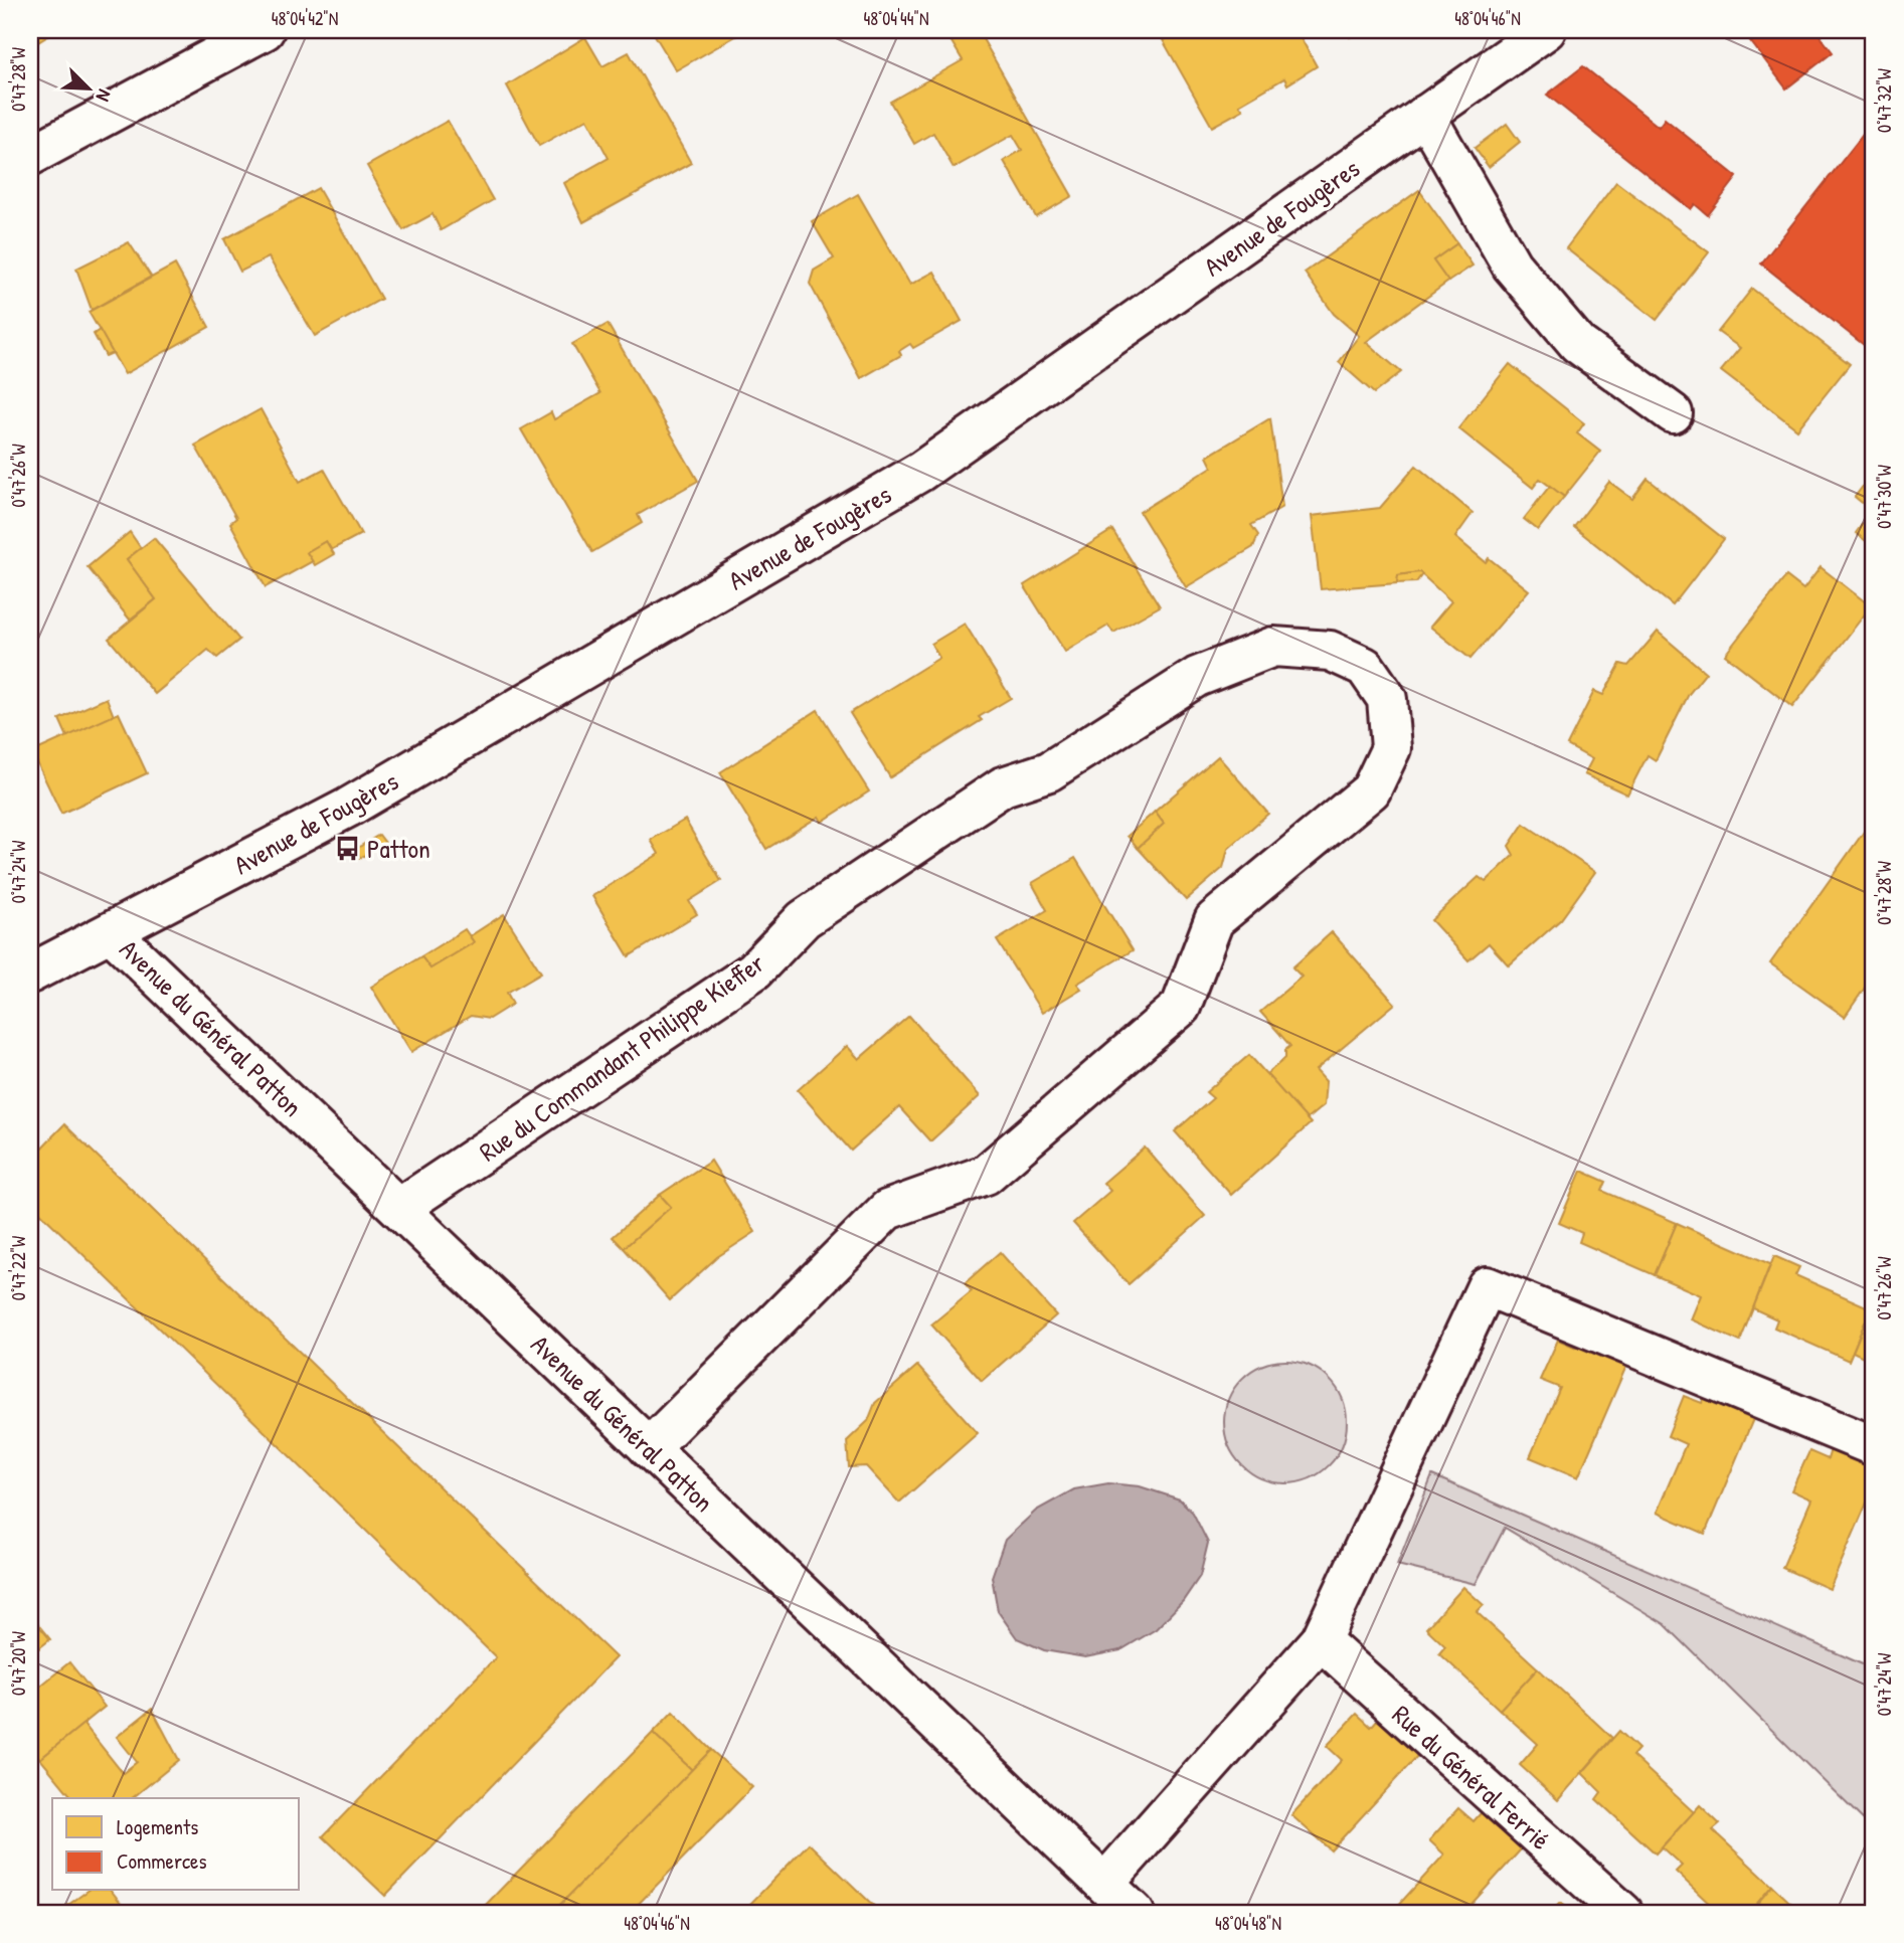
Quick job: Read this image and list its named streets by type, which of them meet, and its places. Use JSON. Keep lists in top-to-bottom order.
{
  "streets": {
    "street": [
      "Avenue de Fougères",
      "Avenue du Général Patton",
      "Rue du Commandant Philippe Kieffer",
      "Rue du Général Ferrié"
    ]
  },
  "crossings": [
    ["Avenue de Fougères", "Avenue du Général Patton"],
    ["Avenue du Général Patton", "Rue du Commandant Philippe Kieffer"]
  ],
  "places": {
    "bus stop": ["Patton"]
  },
  "legend": ["Logements", "Commerces"],
  "north": "bottom right",
  "coordinates": [
    "48°04'42\"N",
    "48°04'44\"N",
    "48°04'46\"N",
    "0°47'28\"W",
    "0°47'32\"W",
    "0°47'26\"W",
    "0°47'30\"W",
    "0°47'24\"W",
    "0°47'22\"W",
    "0°47'20\"W",
    "48°04'48\"N"
  ]
}
